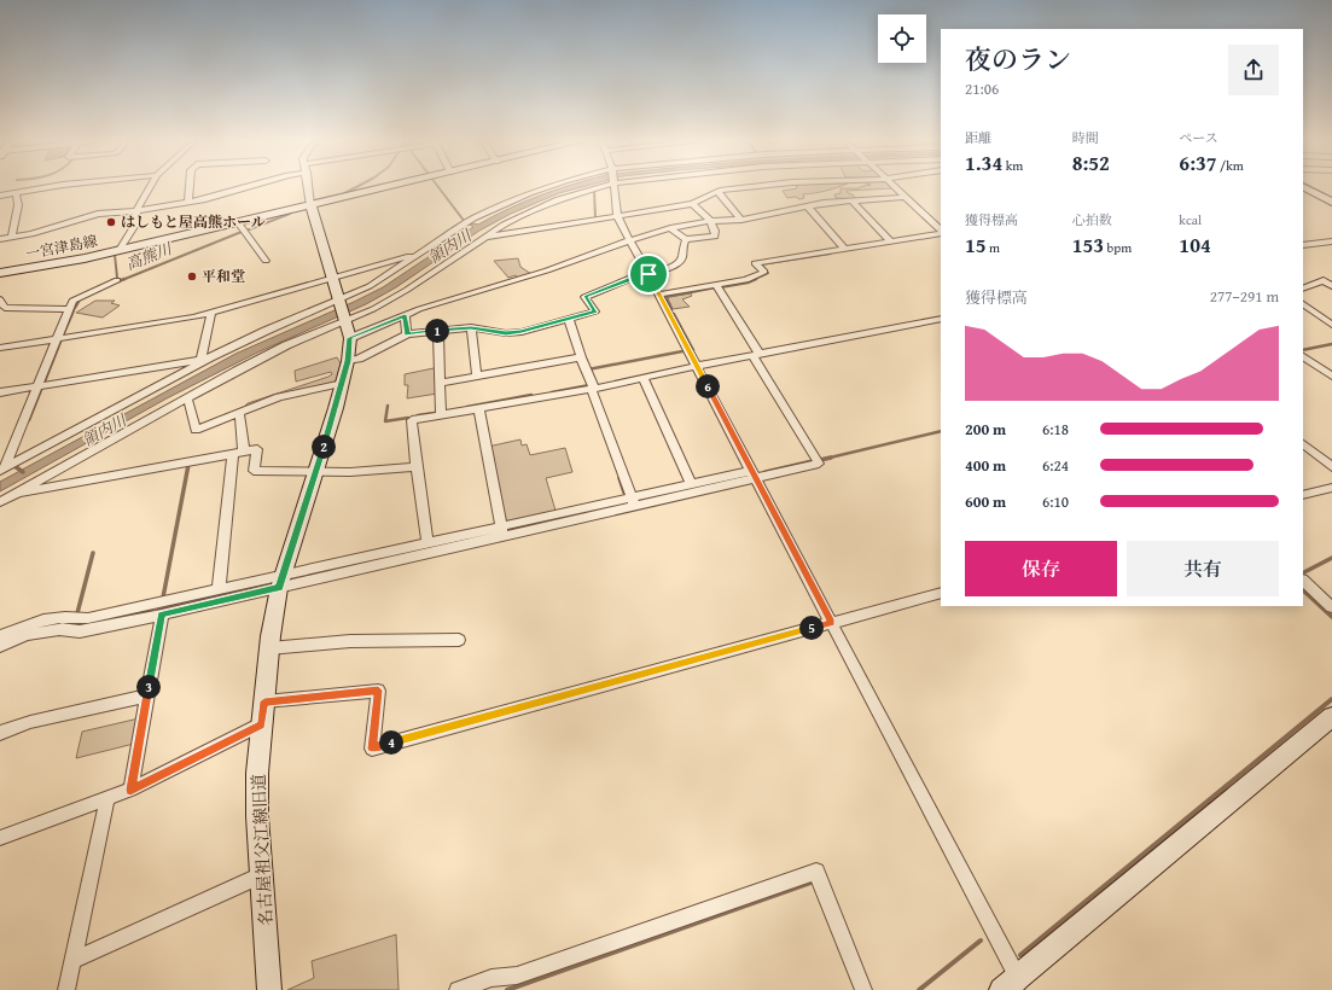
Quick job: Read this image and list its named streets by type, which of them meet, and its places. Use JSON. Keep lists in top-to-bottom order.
{
  "streets": {
    "street": ["一宮津島線", "名古屋祖父江線旧道"]
  },
  "crossings": [
    ["一宮津島線", "名古屋祖父江線旧道"]
  ],
  "water": ["領内川", "高熊川"],
  "places": ["はしもと屋高熊ホール", "平和堂"],
  "page": {
    "heading": ["夜のラン", "21:06"],
    "stats": [
      ["距離", "1.34 km"],
      ["時間", "8:52"],
      ["ペース", "6:37 /km"],
      ["獲得標高", "15 m"],
      ["心拍数", "153 bpm"],
      ["kcal", "104"]
    ],
    "chart": ["獲得標高", "277–291 m"],
    "pins": [
      "1",
      "6",
      "2",
      "5",
      "3",
      "4"
    ],
    "list": [
      {
        "name": "200 m",
        "note": "6:18"
      },
      {
        "name": "400 m",
        "note": "6:24"
      },
      {
        "name": "600 m",
        "note": "6:10"
      }
    ],
    "buttons": ["保存", "共有"]
  }
}
